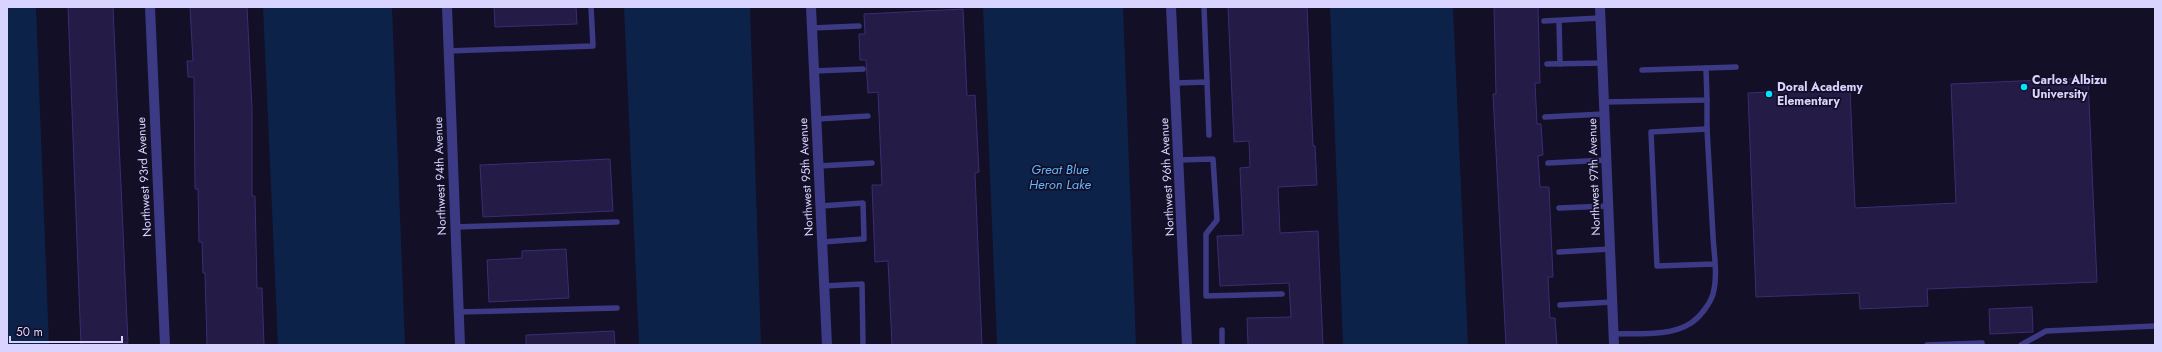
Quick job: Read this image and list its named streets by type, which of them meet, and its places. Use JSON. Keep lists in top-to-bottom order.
{
  "streets": {
    "street": [
      "Northwest 94th Avenue",
      "Northwest 93rd Avenue",
      "Northwest 95th Avenue",
      "Northwest 96th Avenue",
      "Northwest 97th Avenue"
    ]
  },
  "water": ["Great Blue Heron Lake"],
  "places": ["Carlos Albizu University", "Doral Academy Elementary"],
  "scale_bar": "50 m"
}
